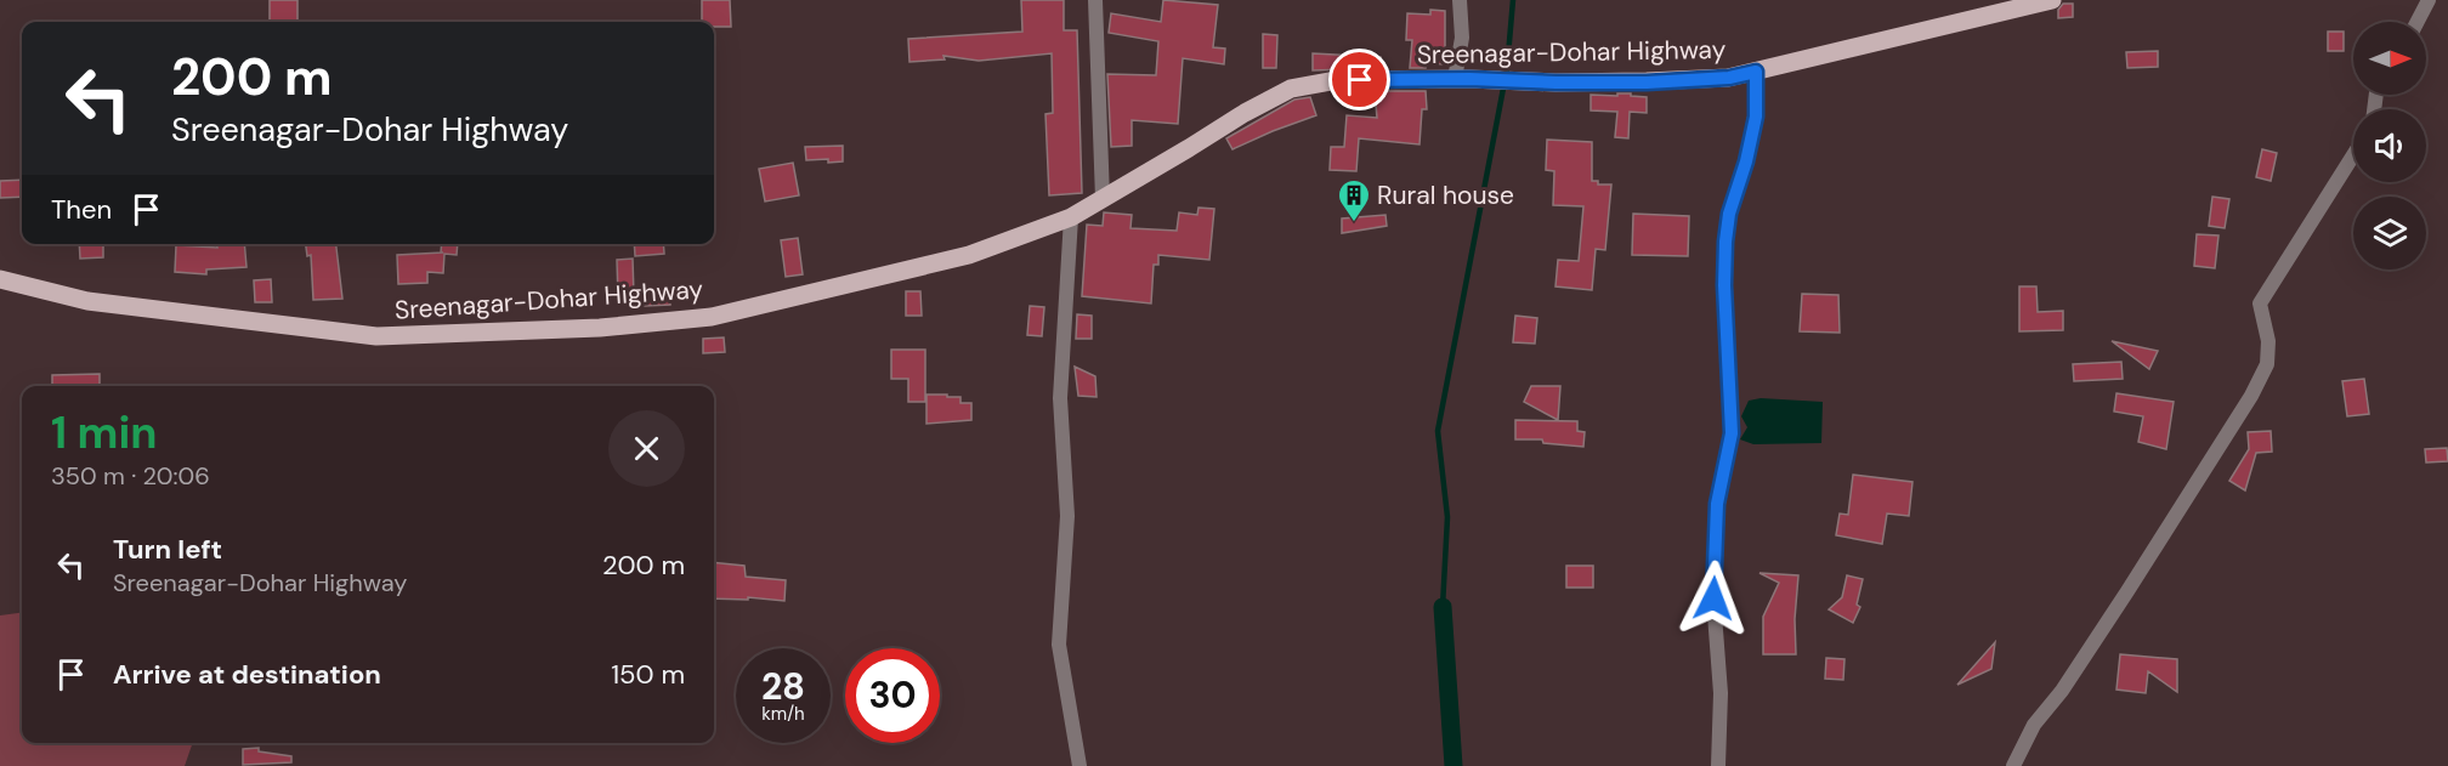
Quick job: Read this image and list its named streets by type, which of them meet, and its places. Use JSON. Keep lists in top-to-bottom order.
{
  "streets": {
    "main road": ["Sreenagar-Dohar Highway"]
  },
  "places": {
    "building": ["Rural house"]
  },
  "north": "right",
  "page": {
    "turn": ["200 m", "Sreenagar-Dohar Highway"],
    "then": "Then",
    "heading": ["1 min", "350 m · 20:06"],
    "list": [
      {
        "name": "Turn left",
        "note": "Sreenagar-Dohar Highway",
        "value": "200 m"
      },
      {
        "name": "Arrive at destination",
        "value": "150 m"
      }
    ],
    "speed": "28 km/h",
    "limit": "30"
  }
}
